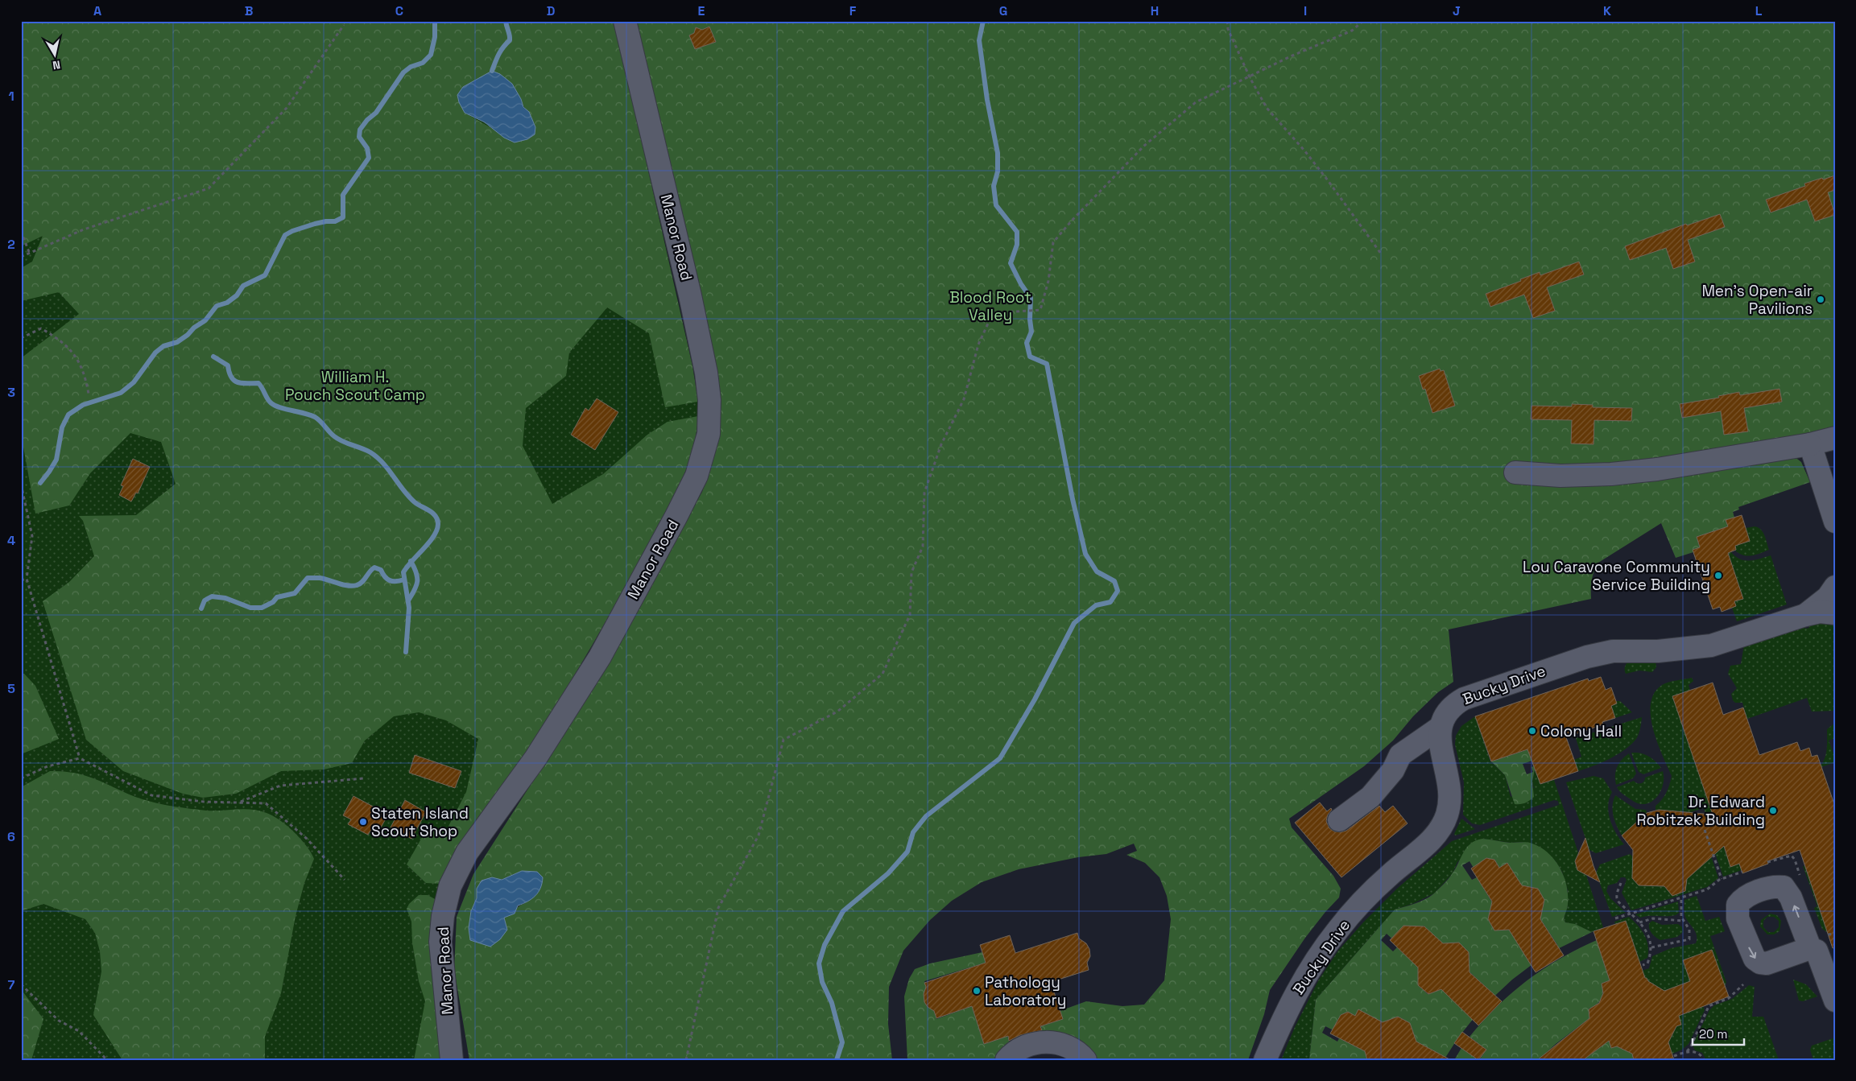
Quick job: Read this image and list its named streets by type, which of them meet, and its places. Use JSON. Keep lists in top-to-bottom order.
{
  "streets": {
    "street": ["Manor Road", "Bucky Drive"]
  },
  "parks": ["Blood Root Valley", "William H. Pouch Scout Camp"],
  "places": [
    "Men's Open-air Pavilions",
    "Lou Caravone Community Service Building",
    "Colony Hall",
    "Dr. Edward Robitzek Building",
    "Staten Island Scout Shop",
    "Pathology Laboratory"
  ],
  "scale_bar": "20 m",
  "north": "bottom",
  "grid": {
    "columns": [
      "A",
      "B",
      "C",
      "D",
      "E",
      "F",
      "G",
      "H",
      "I",
      "J",
      "K",
      "L"
    ],
    "rows": [
      "1",
      "2",
      "3",
      "4",
      "5",
      "6",
      "7"
    ]
  }
}
